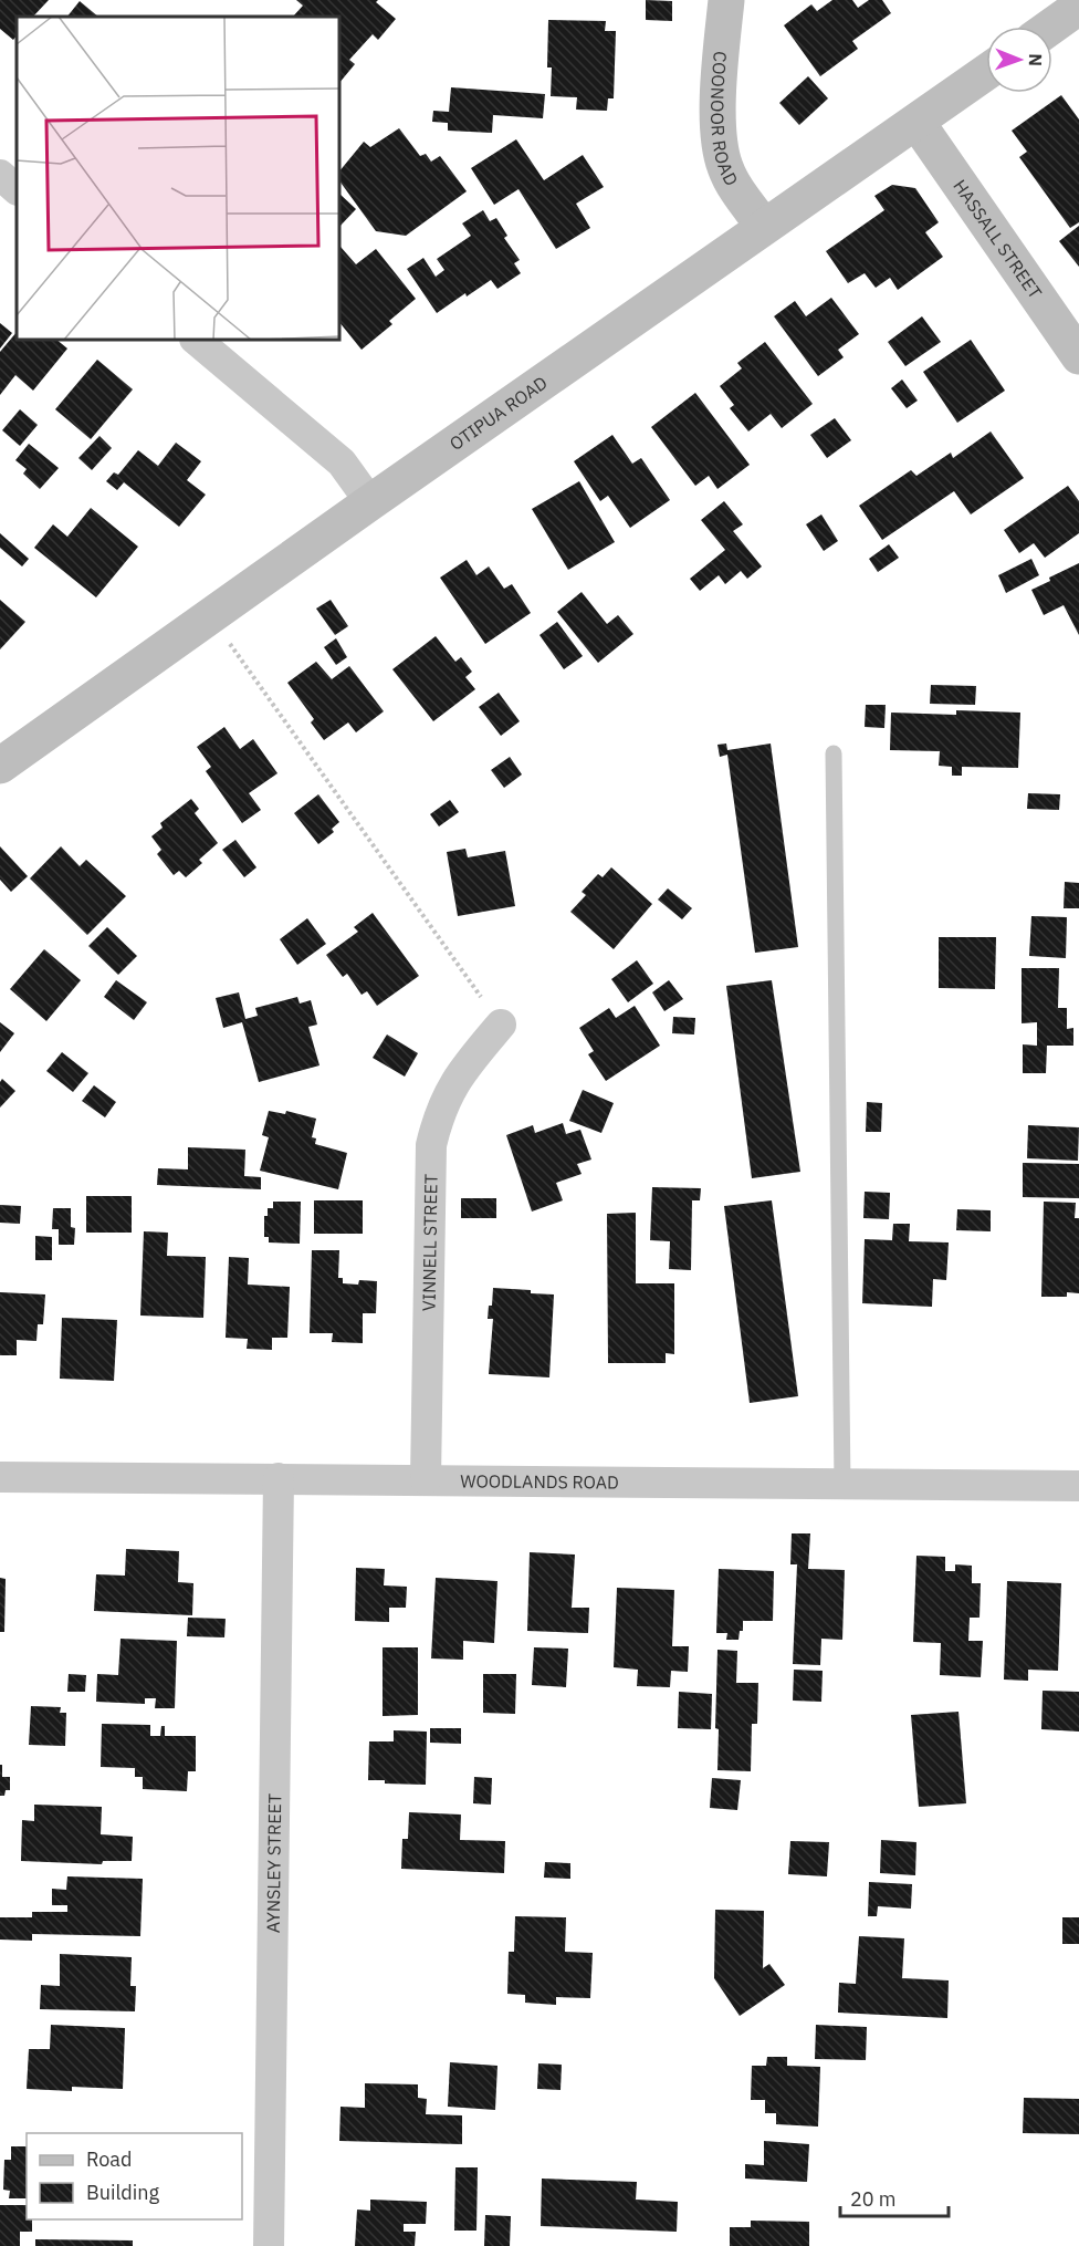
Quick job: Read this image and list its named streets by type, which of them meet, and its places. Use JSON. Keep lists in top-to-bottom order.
{
  "streets": {
    "street": [
      "COONOOR ROAD",
      "HASSALL STREET",
      "OTIPUA ROAD",
      "VINNELL STREET",
      "WOODLANDS ROAD",
      "AYNSLEY STREET"
    ]
  },
  "crossings": [
    ["COONOOR ROAD", "OTIPUA ROAD"],
    ["HASSALL STREET", "OTIPUA ROAD"],
    ["VINNELL STREET", "WOODLANDS ROAD"],
    ["WOODLANDS ROAD", "AYNSLEY STREET"]
  ],
  "legend": ["Road", "Building"],
  "scale_bar": "20 m",
  "north": "right"
}
